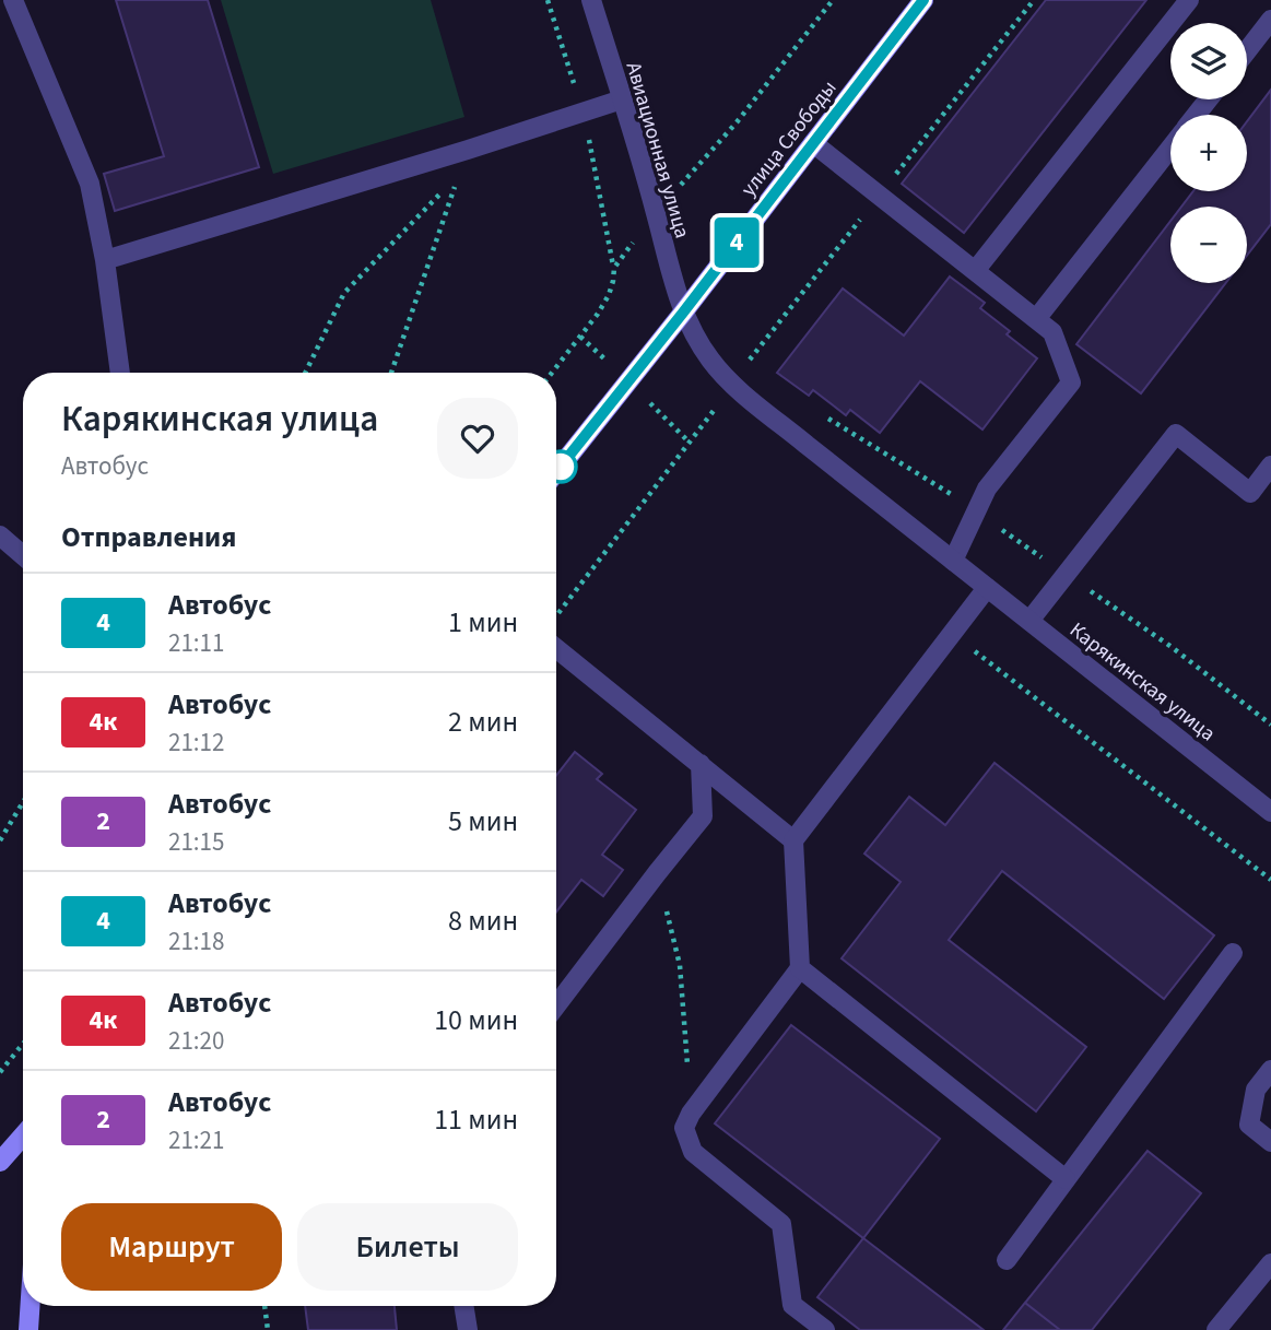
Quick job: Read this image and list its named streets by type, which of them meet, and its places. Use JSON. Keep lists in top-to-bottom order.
{
  "streets": {
    "main road": ["улица Свободы"],
    "street": ["Авиационная улица", "Карякинская улица"]
  },
  "crossings": [
    ["улица Свободы", "Авиационная улица"],
    ["улица Свободы", "Карякинская улица"],
    ["Авиационная улица", "Карякинская улица"]
  ],
  "lines": ["bus line 4"],
  "page": {
    "on_map": "4",
    "map_buttons": ["+", "−"],
    "heading": [
      ["Карякинская улица", "Автобус"],
      "Отправления"
    ],
    "list": [
      {
        "mark": "4",
        "name": "Автобус",
        "note": "21:11",
        "value": "1 мин"
      },
      {
        "mark": "4к",
        "name": "Автобус",
        "note": "21:12",
        "value": "2 мин"
      },
      {
        "mark": "2",
        "name": "Автобус",
        "note": "21:15",
        "value": "5 мин"
      },
      {
        "mark": "4",
        "name": "Автобус",
        "note": "21:18",
        "value": "8 мин"
      },
      {
        "mark": "4к",
        "name": "Автобус",
        "note": "21:20",
        "value": "10 мин"
      },
      {
        "mark": "2",
        "name": "Автобус",
        "note": "21:21",
        "value": "11 мин"
      }
    ],
    "buttons": ["Маршрут", "Билеты"]
  }
}
